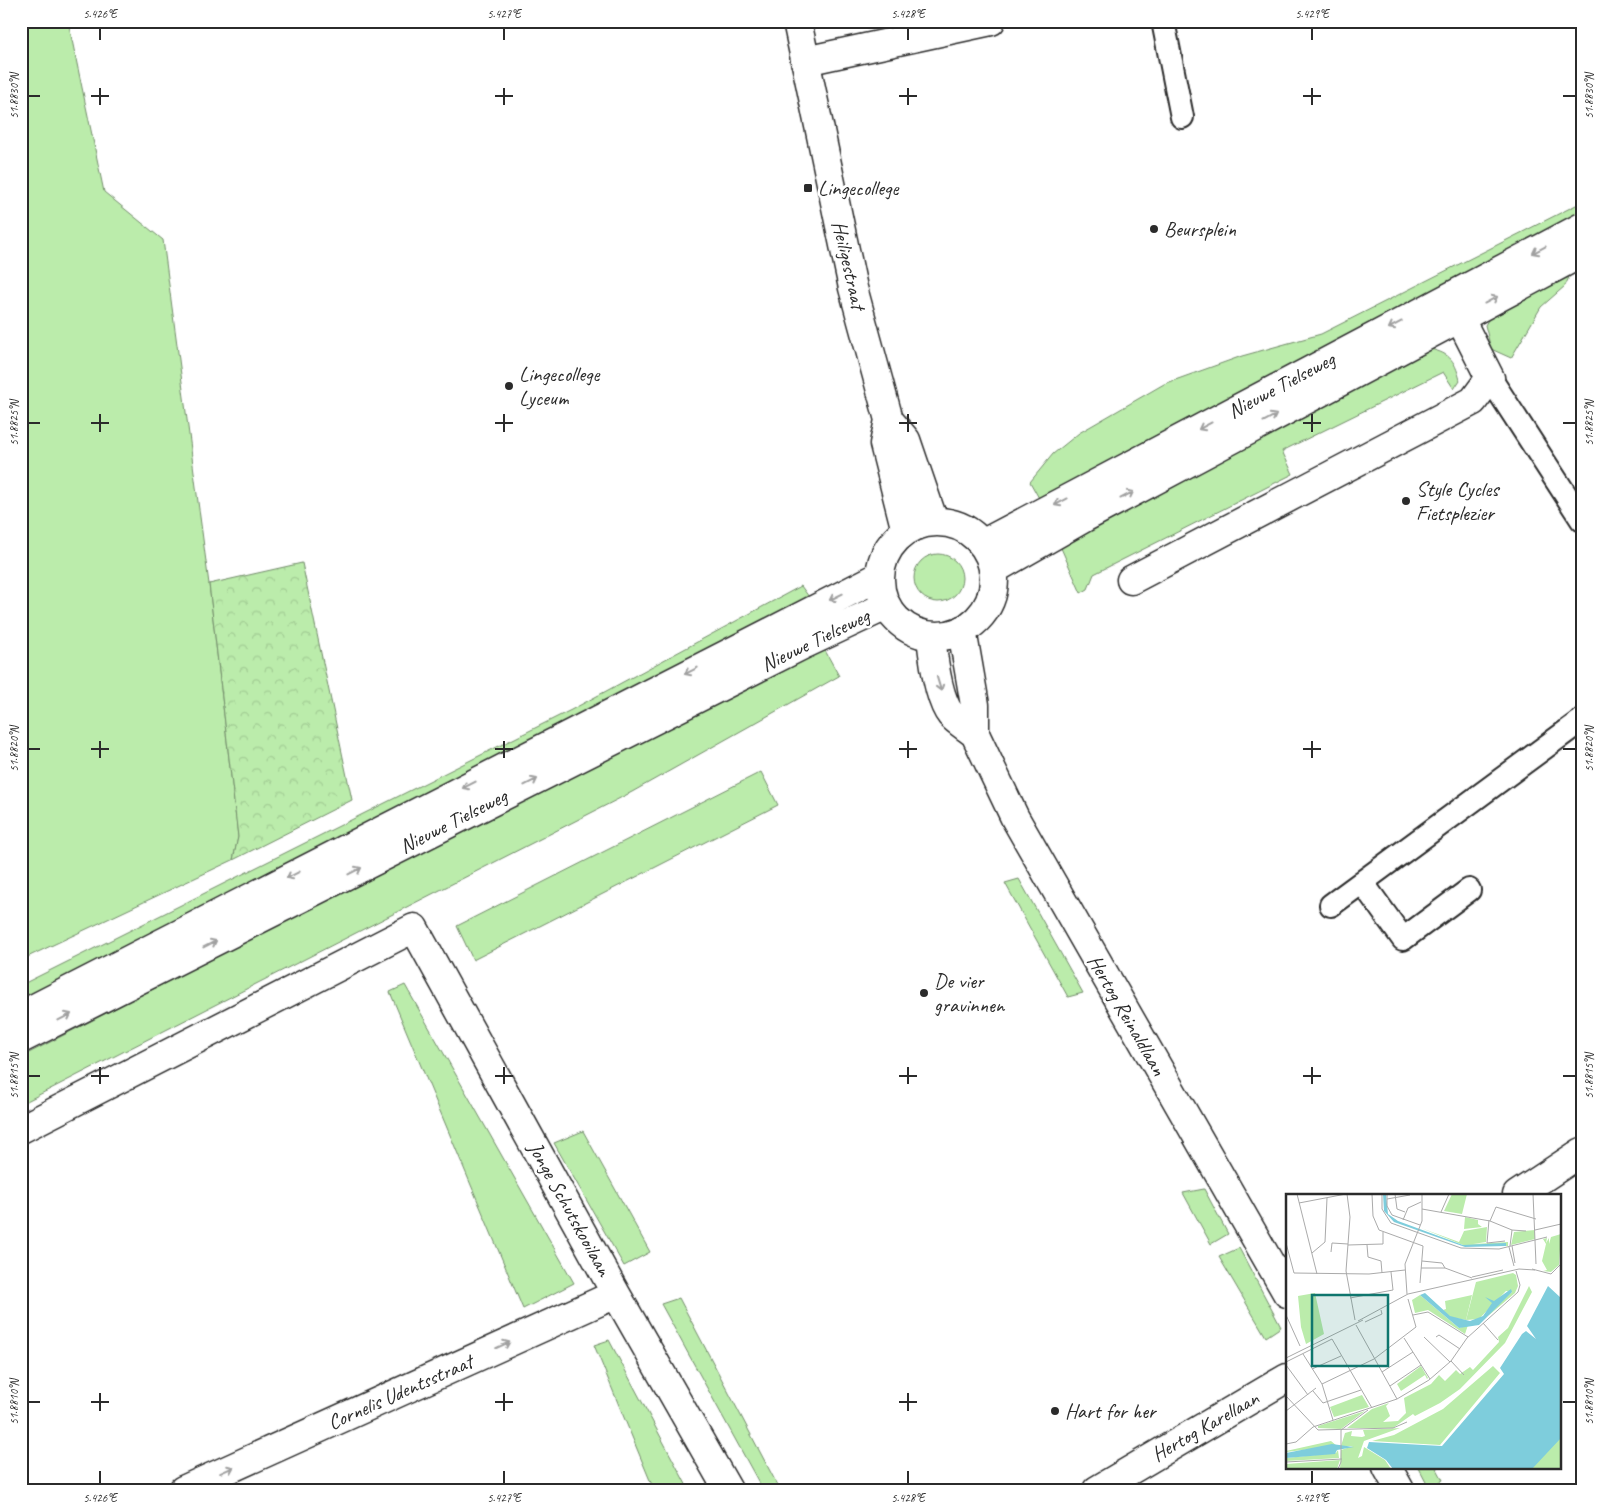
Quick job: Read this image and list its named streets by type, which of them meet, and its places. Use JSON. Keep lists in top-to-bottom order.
{
  "streets": {
    "street": [
      "Heiligestraat",
      "Nieuwe Tielseweg",
      "Hertog Reinaldlaan",
      "Jonge Schutskooilaan",
      "Cornelis Udentsstraat",
      "Hertog Karellaan"
    ]
  },
  "crossings": [
    ["Heiligestraat", "Nieuwe Tielseweg"],
    ["Heiligestraat", "Hertog Reinaldlaan"],
    ["Nieuwe Tielseweg", "Hertog Reinaldlaan"],
    ["Jonge Schutskooilaan", "Cornelis Udentsstraat"]
  ],
  "one_way": ["Cornelis Udentsstraat"],
  "places": {
    "transit": ["Lingecollege"],
    "other": [
      "Beursplein",
      "Lingecollege Lyceum",
      "Style Cycles Fietsplezier",
      "De vier gravinnen",
      "Hart for her"
    ]
  },
  "coordinates": [
    "5.426°E",
    "5.427°E",
    "5.428°E",
    "5.429°E",
    "51.8830°N",
    "51.8825°N",
    "51.8820°N",
    "51.8815°N",
    "51.8810°N"
  ]
}
